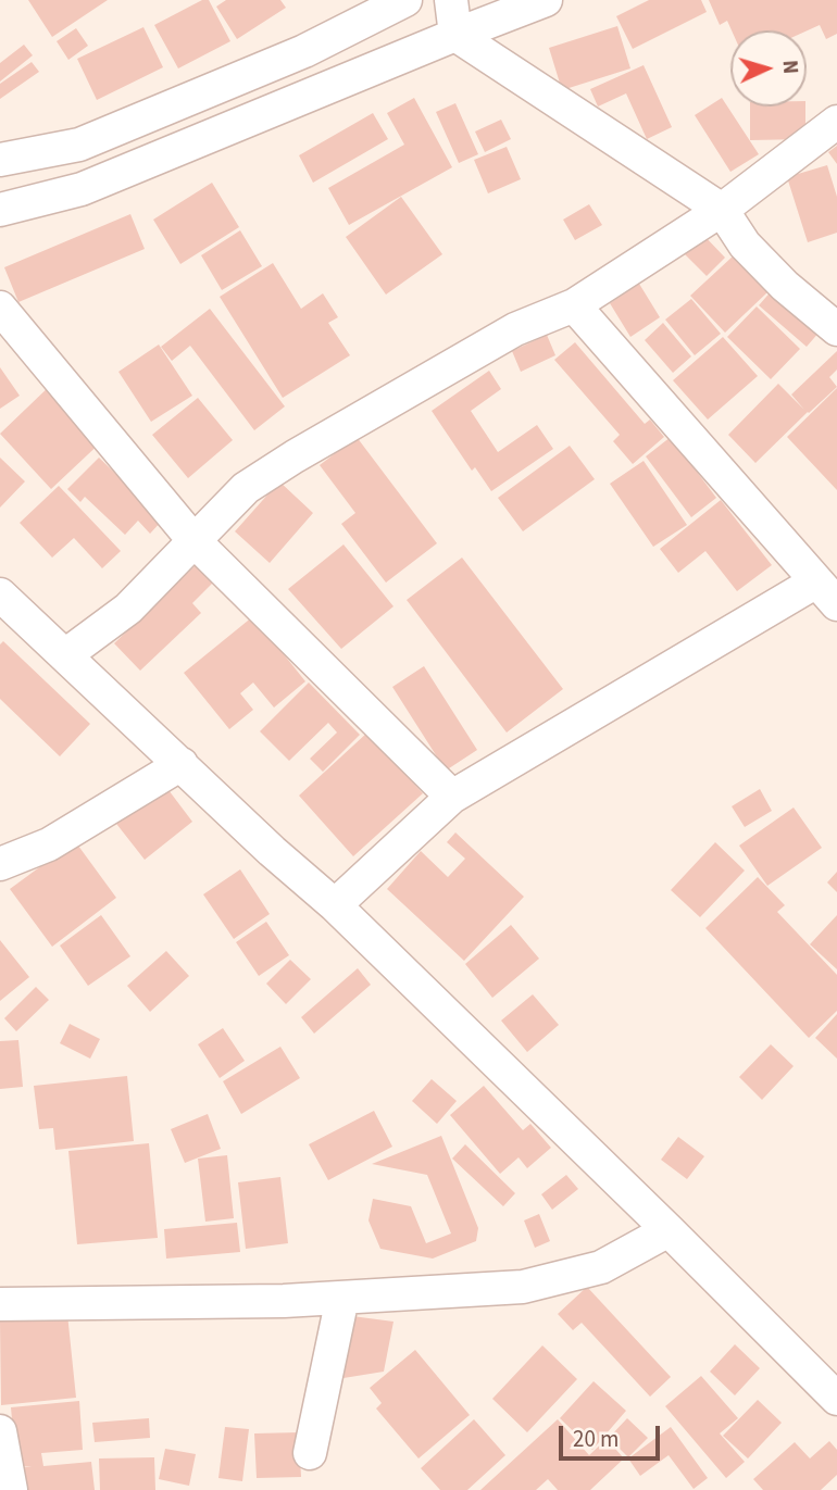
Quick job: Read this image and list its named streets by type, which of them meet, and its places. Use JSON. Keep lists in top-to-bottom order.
{
  "scale_bar": "20 m",
  "north": "right"
}
